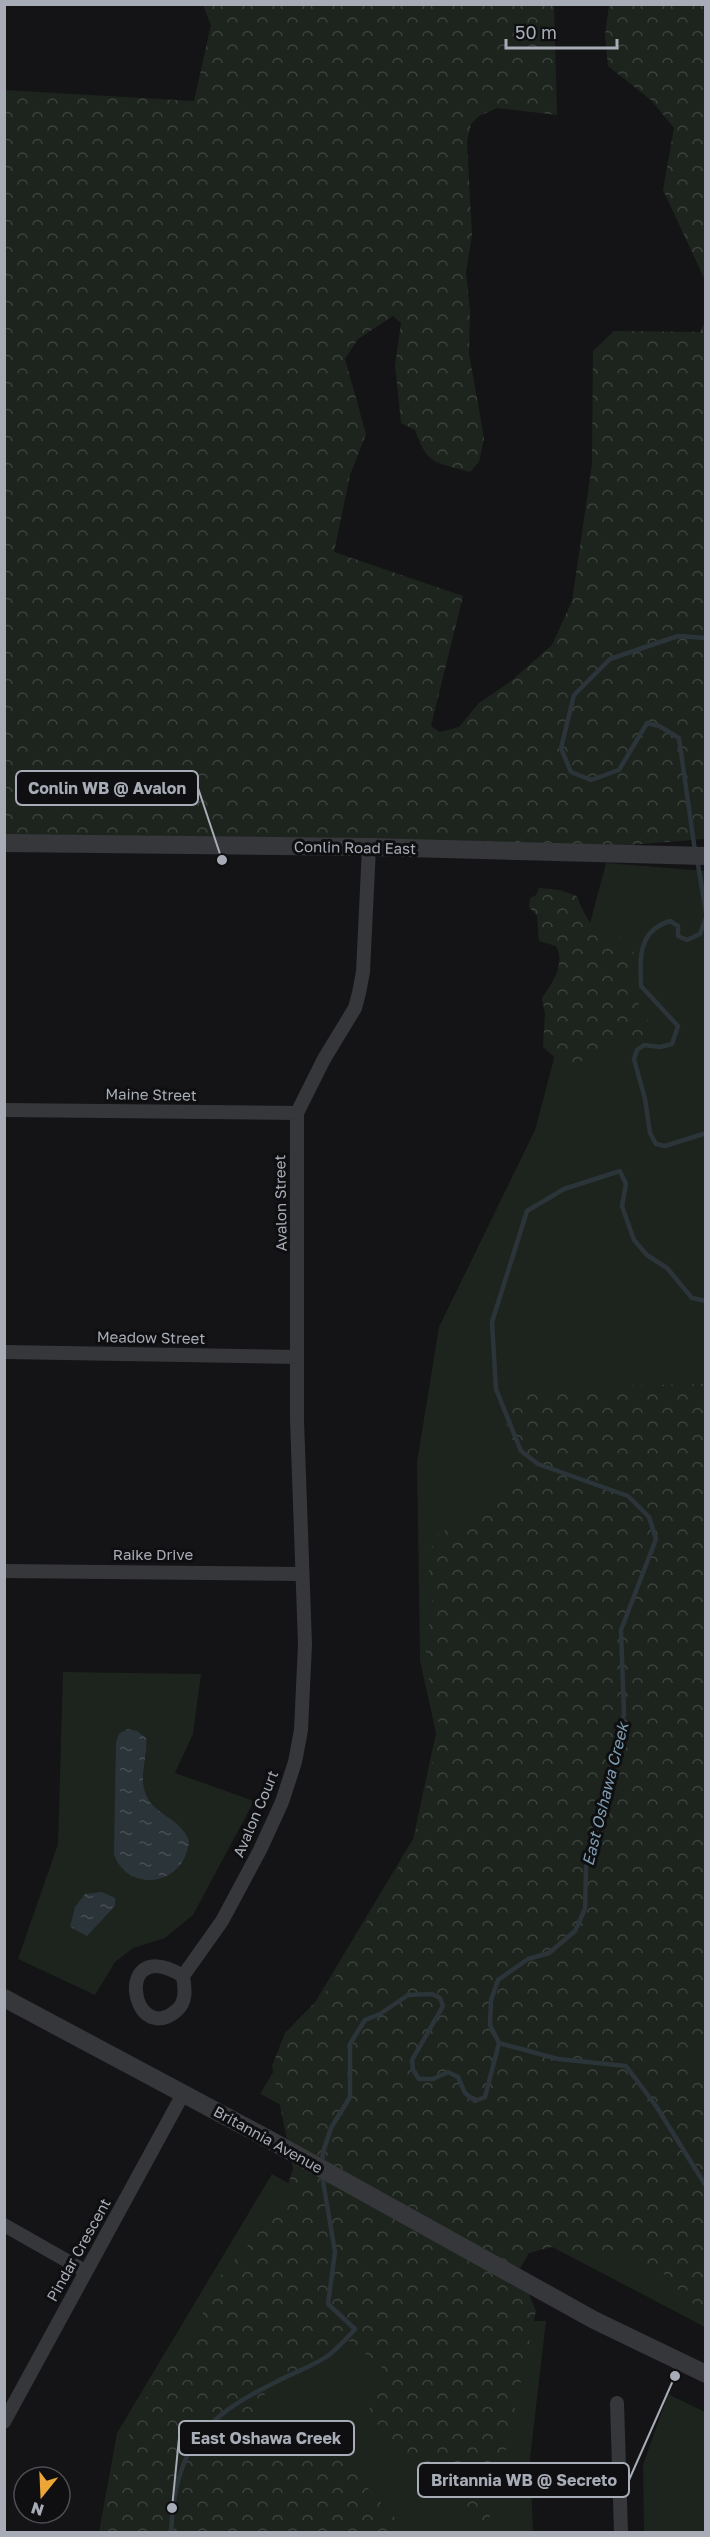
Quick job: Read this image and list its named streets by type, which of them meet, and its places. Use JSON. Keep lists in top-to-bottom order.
{
  "streets": {
    "street": [
      "Conlin Road East",
      "Maine Street",
      "Avalon Street",
      "Meadow Street",
      "Raike Drive",
      "Avalon Court",
      "Britannia Avenue",
      "Pindar Crescent"
    ]
  },
  "crossings": [
    ["Conlin Road East", "Avalon Street"],
    ["Maine Street", "Avalon Street"],
    ["Avalon Street", "Meadow Street"],
    ["Avalon Street", "Raike Drive"],
    ["Avalon Street", "Avalon Court"],
    ["Raike Drive", "Avalon Court"],
    ["Britannia Avenue", "Pindar Crescent"]
  ],
  "water": ["East Oshawa Creek"],
  "places": ["Conlin WB @ Avalon", "Britannia WB @ Secreto", "East Oshawa Creek"],
  "scale_bar": "50 m",
  "north": "bottom"
}
